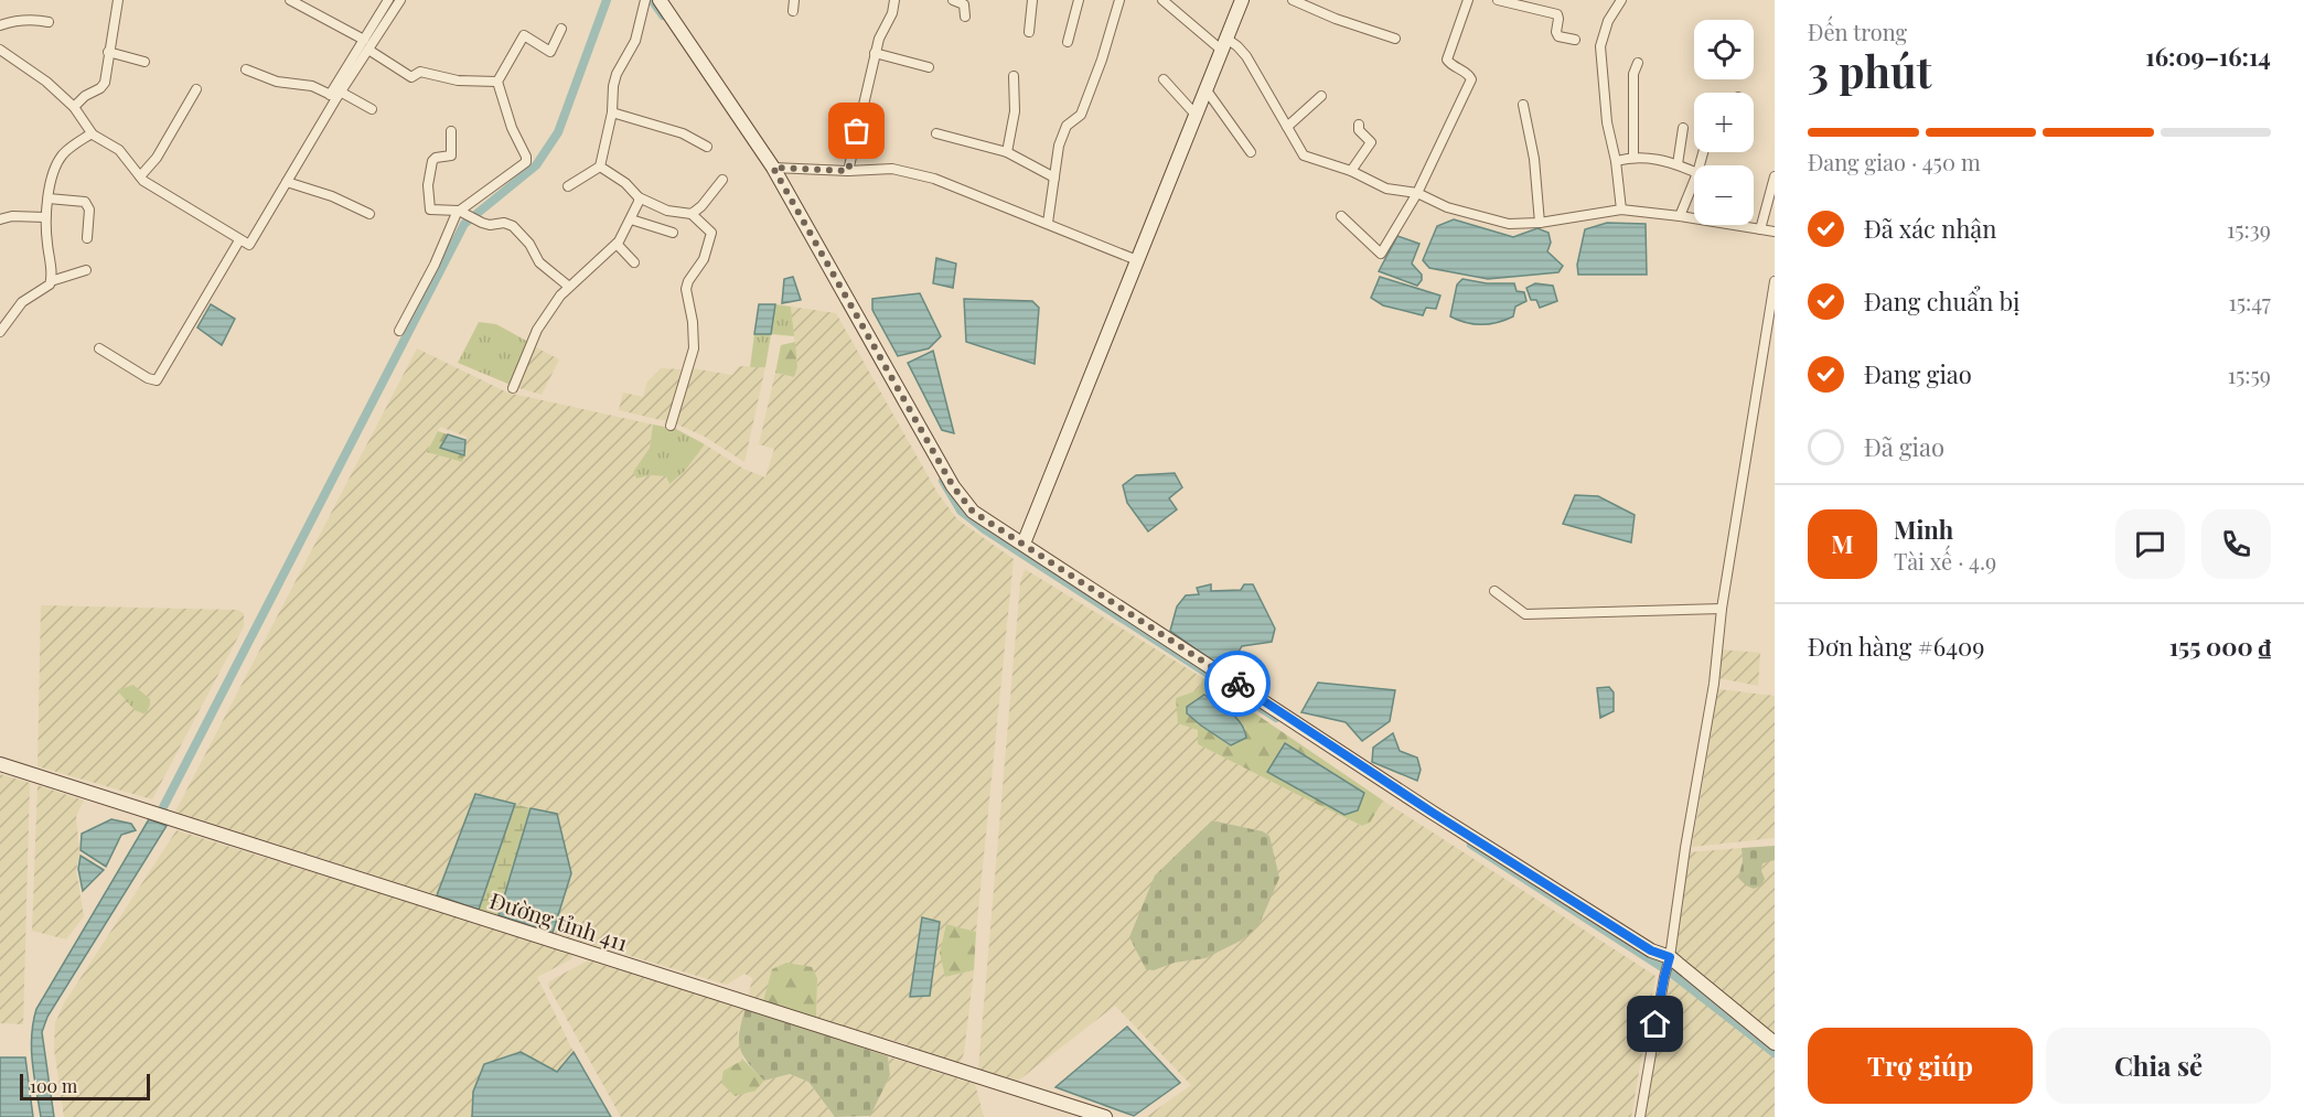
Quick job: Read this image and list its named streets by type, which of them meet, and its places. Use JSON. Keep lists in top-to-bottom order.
{
  "streets": {
    "main road": ["Đường tỉnh 411"]
  },
  "scale_bar": "100 m",
  "page": {
    "heading": ["3 phút", "Đến trong", "16:09–16:14"],
    "panel": [
      "Minh",
      "Tài xế · 4.9",
      "Đơn hàng #6409",
      "155 000 ₫"
    ],
    "map_buttons": ["+", "−"],
    "bar": "Đang giao · 450 m",
    "list": [
      ["Đã xác nhận", "15:39"],
      ["Đang chuẩn bị", "15:47"],
      ["Đang giao", "15:59"],
      "Đã giao"
    ],
    "round": "M",
    "buttons": ["Trợ giúp", "Chia sẻ"],
    "scale": "100 m"
  }
}
